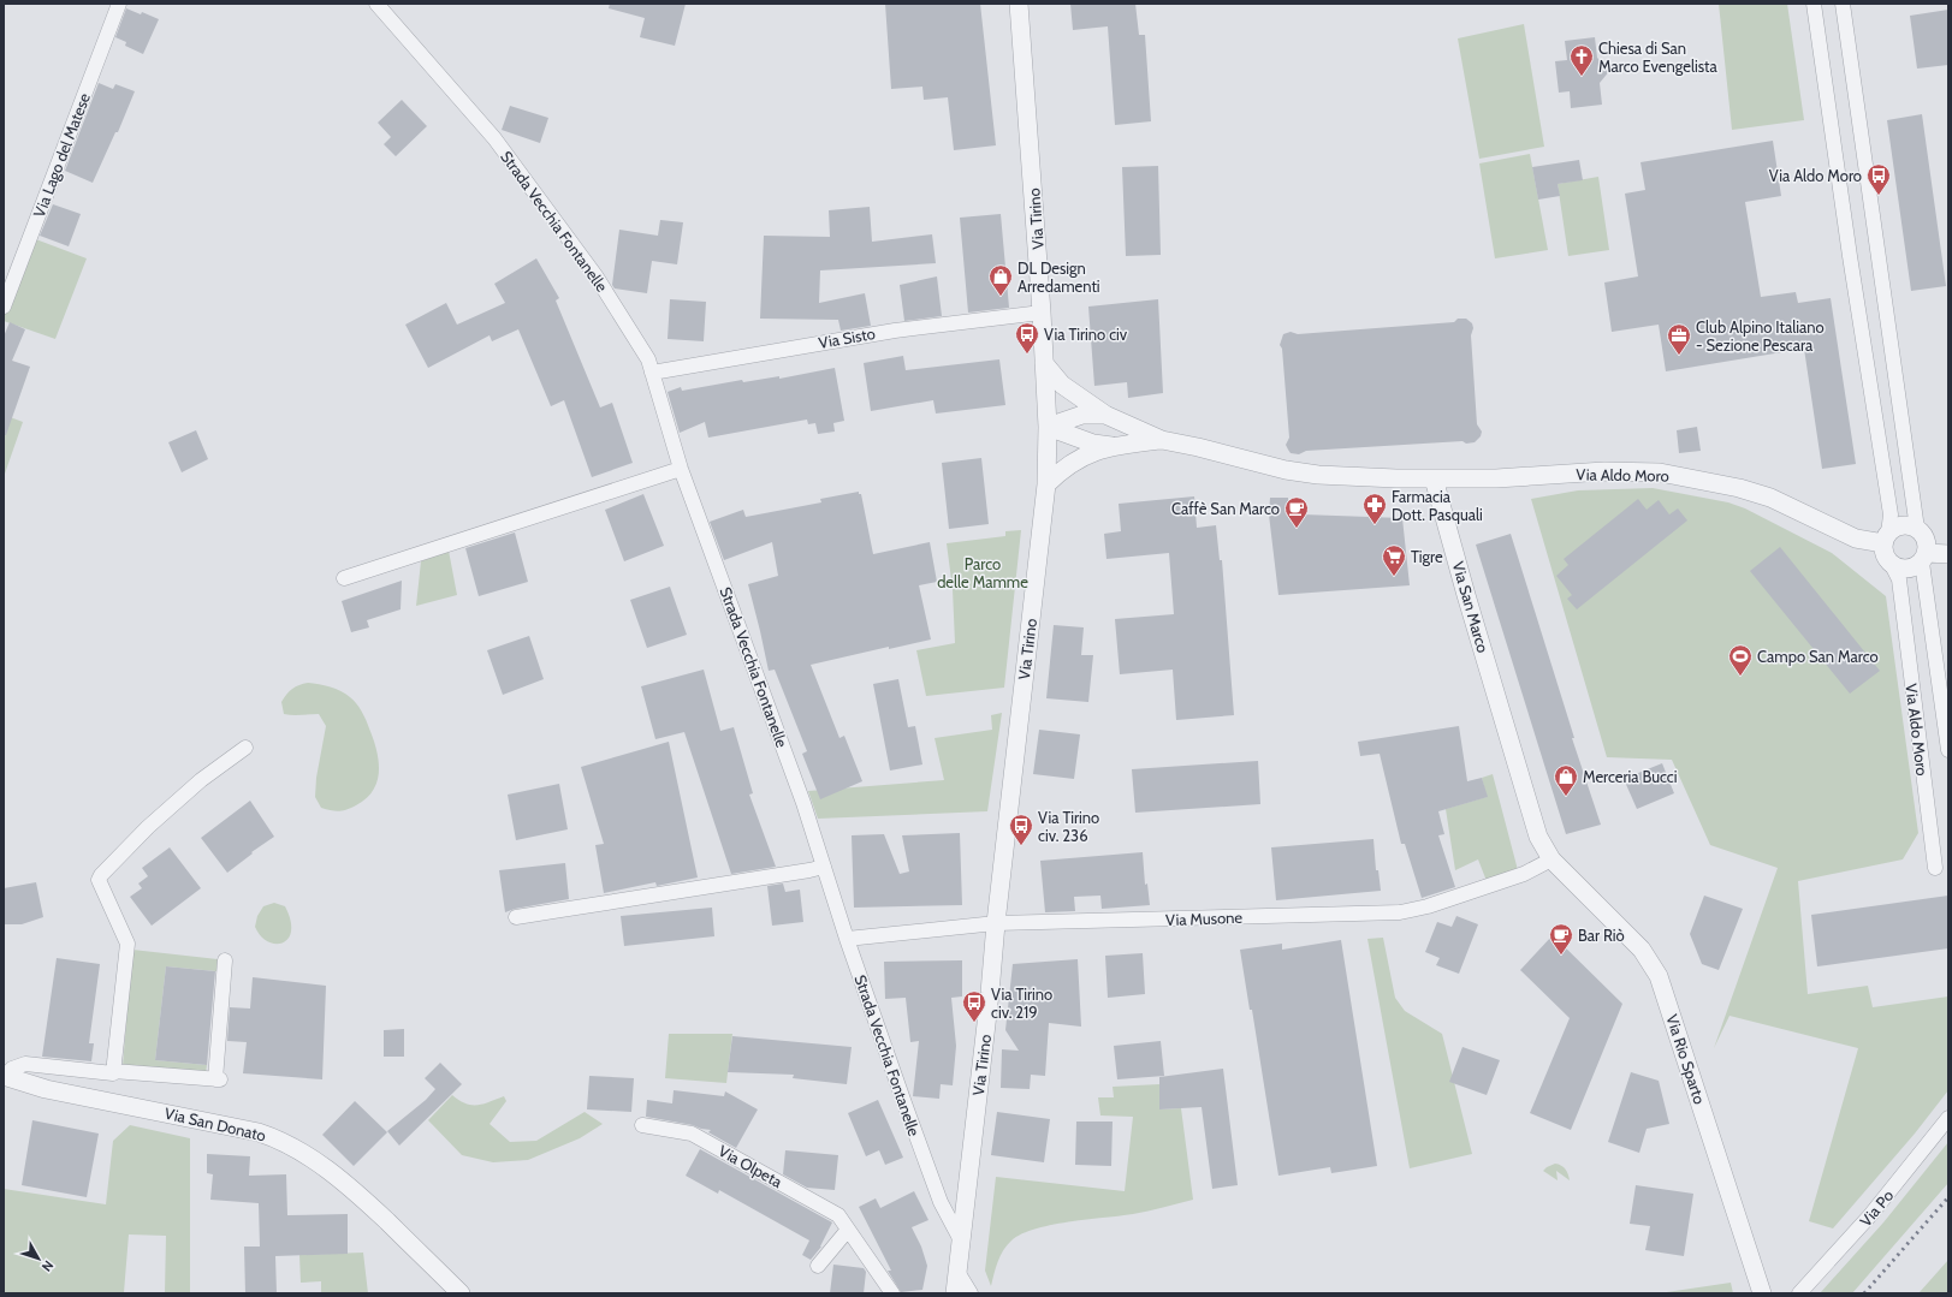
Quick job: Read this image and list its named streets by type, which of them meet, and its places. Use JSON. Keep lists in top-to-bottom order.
{
  "streets": {
    "street": [
      "Via Lago del Matese",
      "Via Tirino",
      "Strada Vecchia Fontanelle",
      "Via Sisto",
      "Via Aldo Moro",
      "Via San Marco",
      "Via Musone",
      "Via Rio Sparto",
      "Via San Donato",
      "Via Olpeta",
      "Via Po"
    ]
  },
  "crossings": [
    ["Via Tirino", "Strada Vecchia Fontanelle"],
    ["Via Tirino", "Via Sisto"],
    ["Via Tirino", "Via Musone"],
    ["Strada Vecchia Fontanelle", "Via Sisto"],
    ["Strada Vecchia Fontanelle", "Via Musone"],
    ["Via Aldo Moro", "Via San Marco"],
    ["Via San Marco", "Via Musone"],
    ["Via San Marco", "Via Rio Sparto"],
    ["Via Musone", "Via Rio Sparto"]
  ],
  "parks": ["Parco delle Mamme"],
  "places": {
    "church": ["Chiesa di San Marco Evengelista"],
    "bus stop": [
      "Via Aldo Moro",
      "Via Tirino civ",
      "Via Tirino civ. 236",
      "Via Tirino civ. 219"
    ],
    "shop": ["DL Design Arredamenti", "Merceria Bucci"],
    "office": ["Club Alpino Italiano - Sezione Pescara"],
    "pharmacy": ["Farmacia Dott. Pasquali"],
    "cafe": ["Caffè San Marco", "Bar Riò"],
    "supermarket": ["Tigre"],
    "sports": ["Campo San Marco"]
  },
  "north": "bottom right"
}
